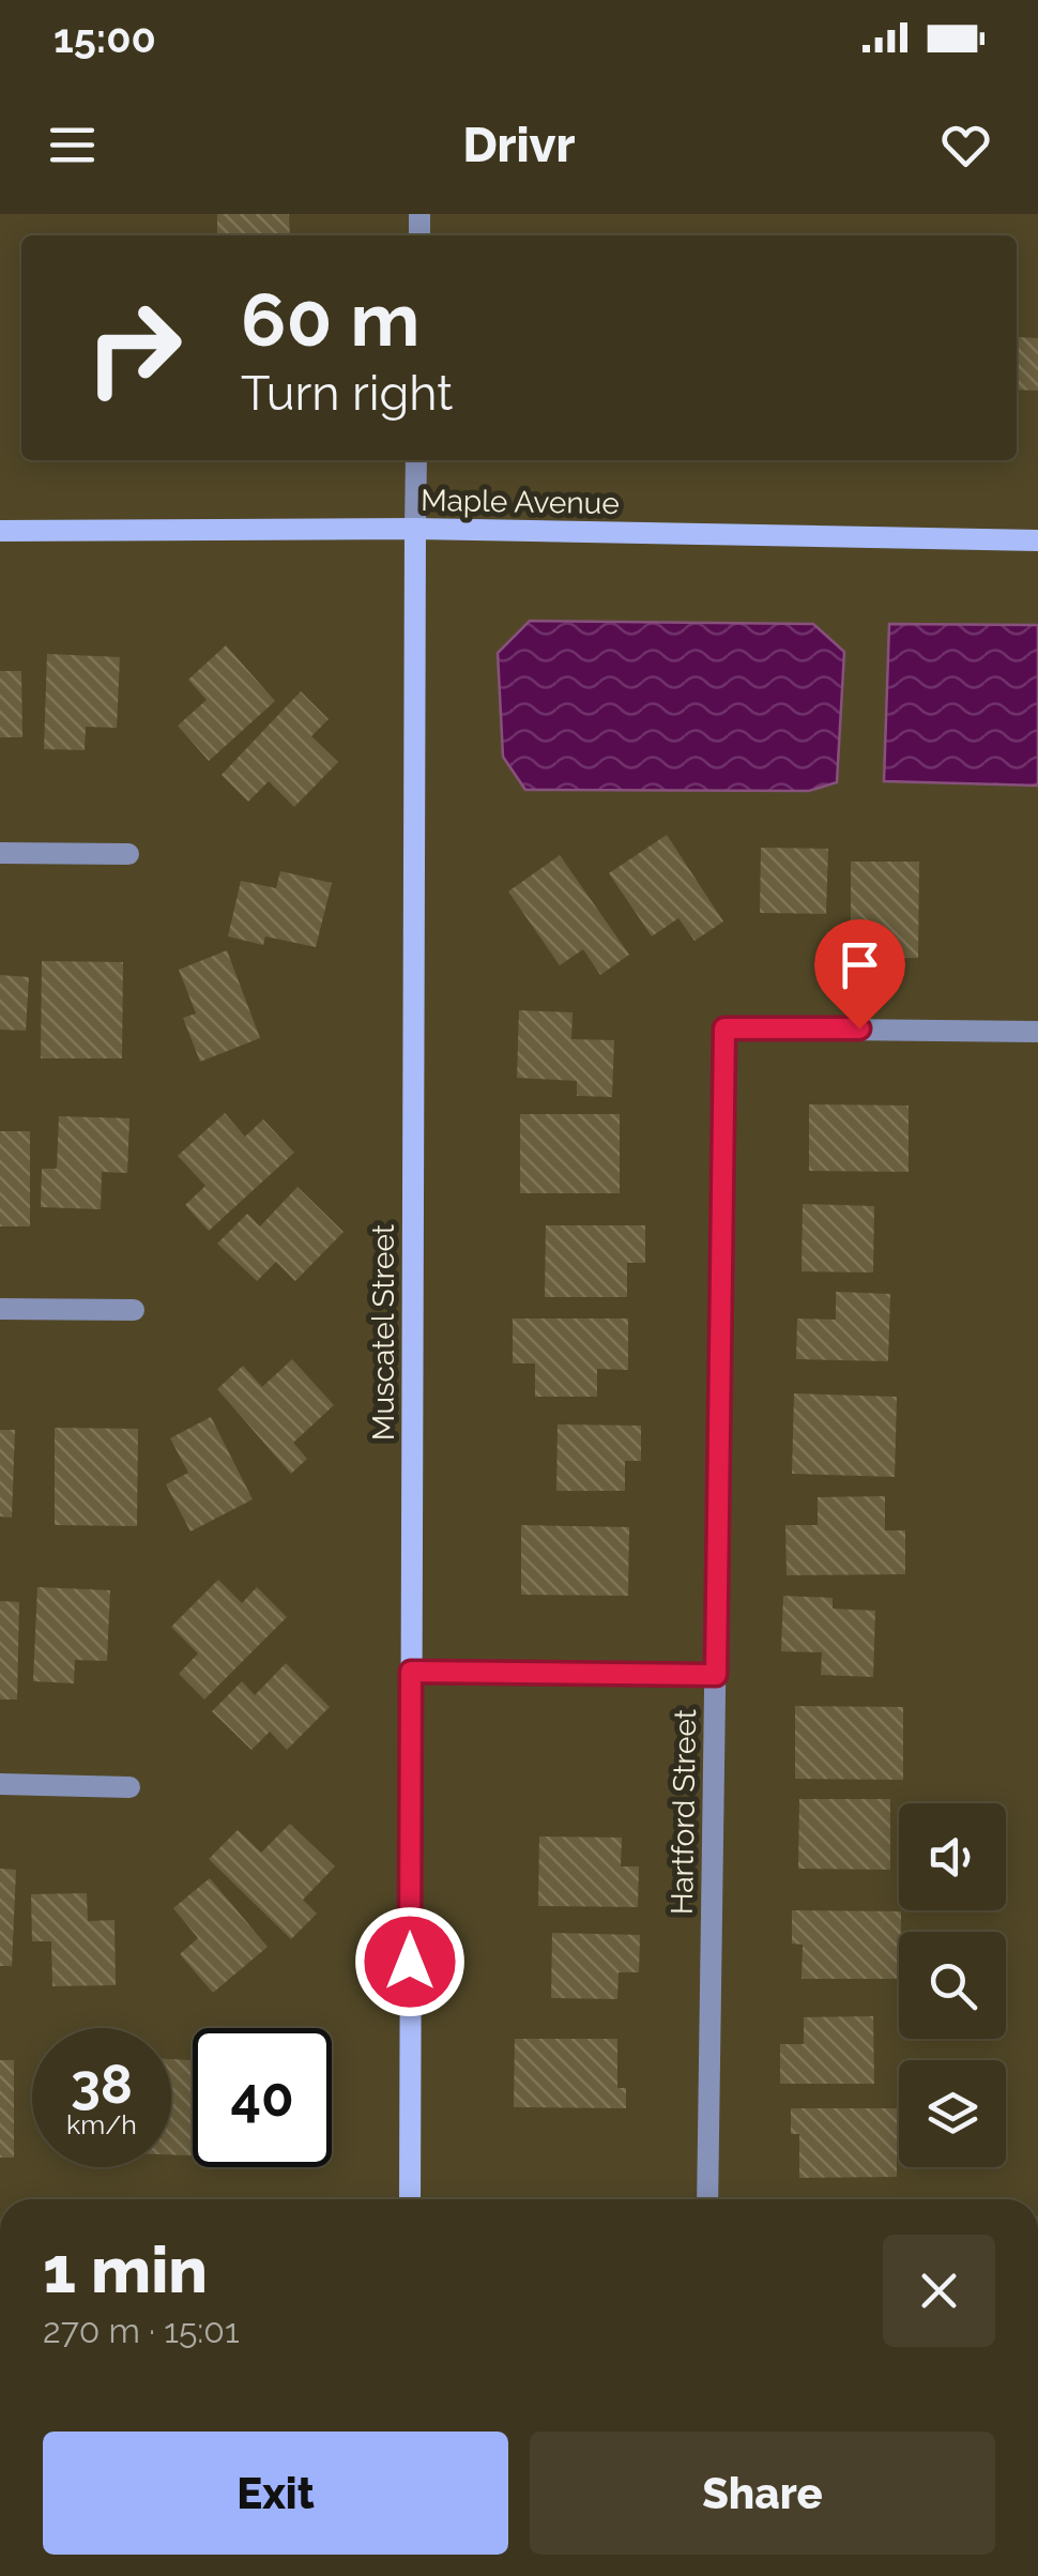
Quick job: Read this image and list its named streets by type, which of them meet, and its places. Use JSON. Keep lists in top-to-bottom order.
{
  "streets": {
    "street": ["Maple Avenue", "Muscatel Street", "Hartford Street"]
  },
  "crossings": [
    ["Maple Avenue", "Muscatel Street"]
  ],
  "page": {
    "status": "15:00",
    "header": "Drivr",
    "turn": ["60 m", "Turn right"],
    "speed": "38 km/h",
    "limit": "40",
    "heading": ["1 min", "270 m · 15:01"],
    "buttons": ["Exit", "Share"]
  }
}
